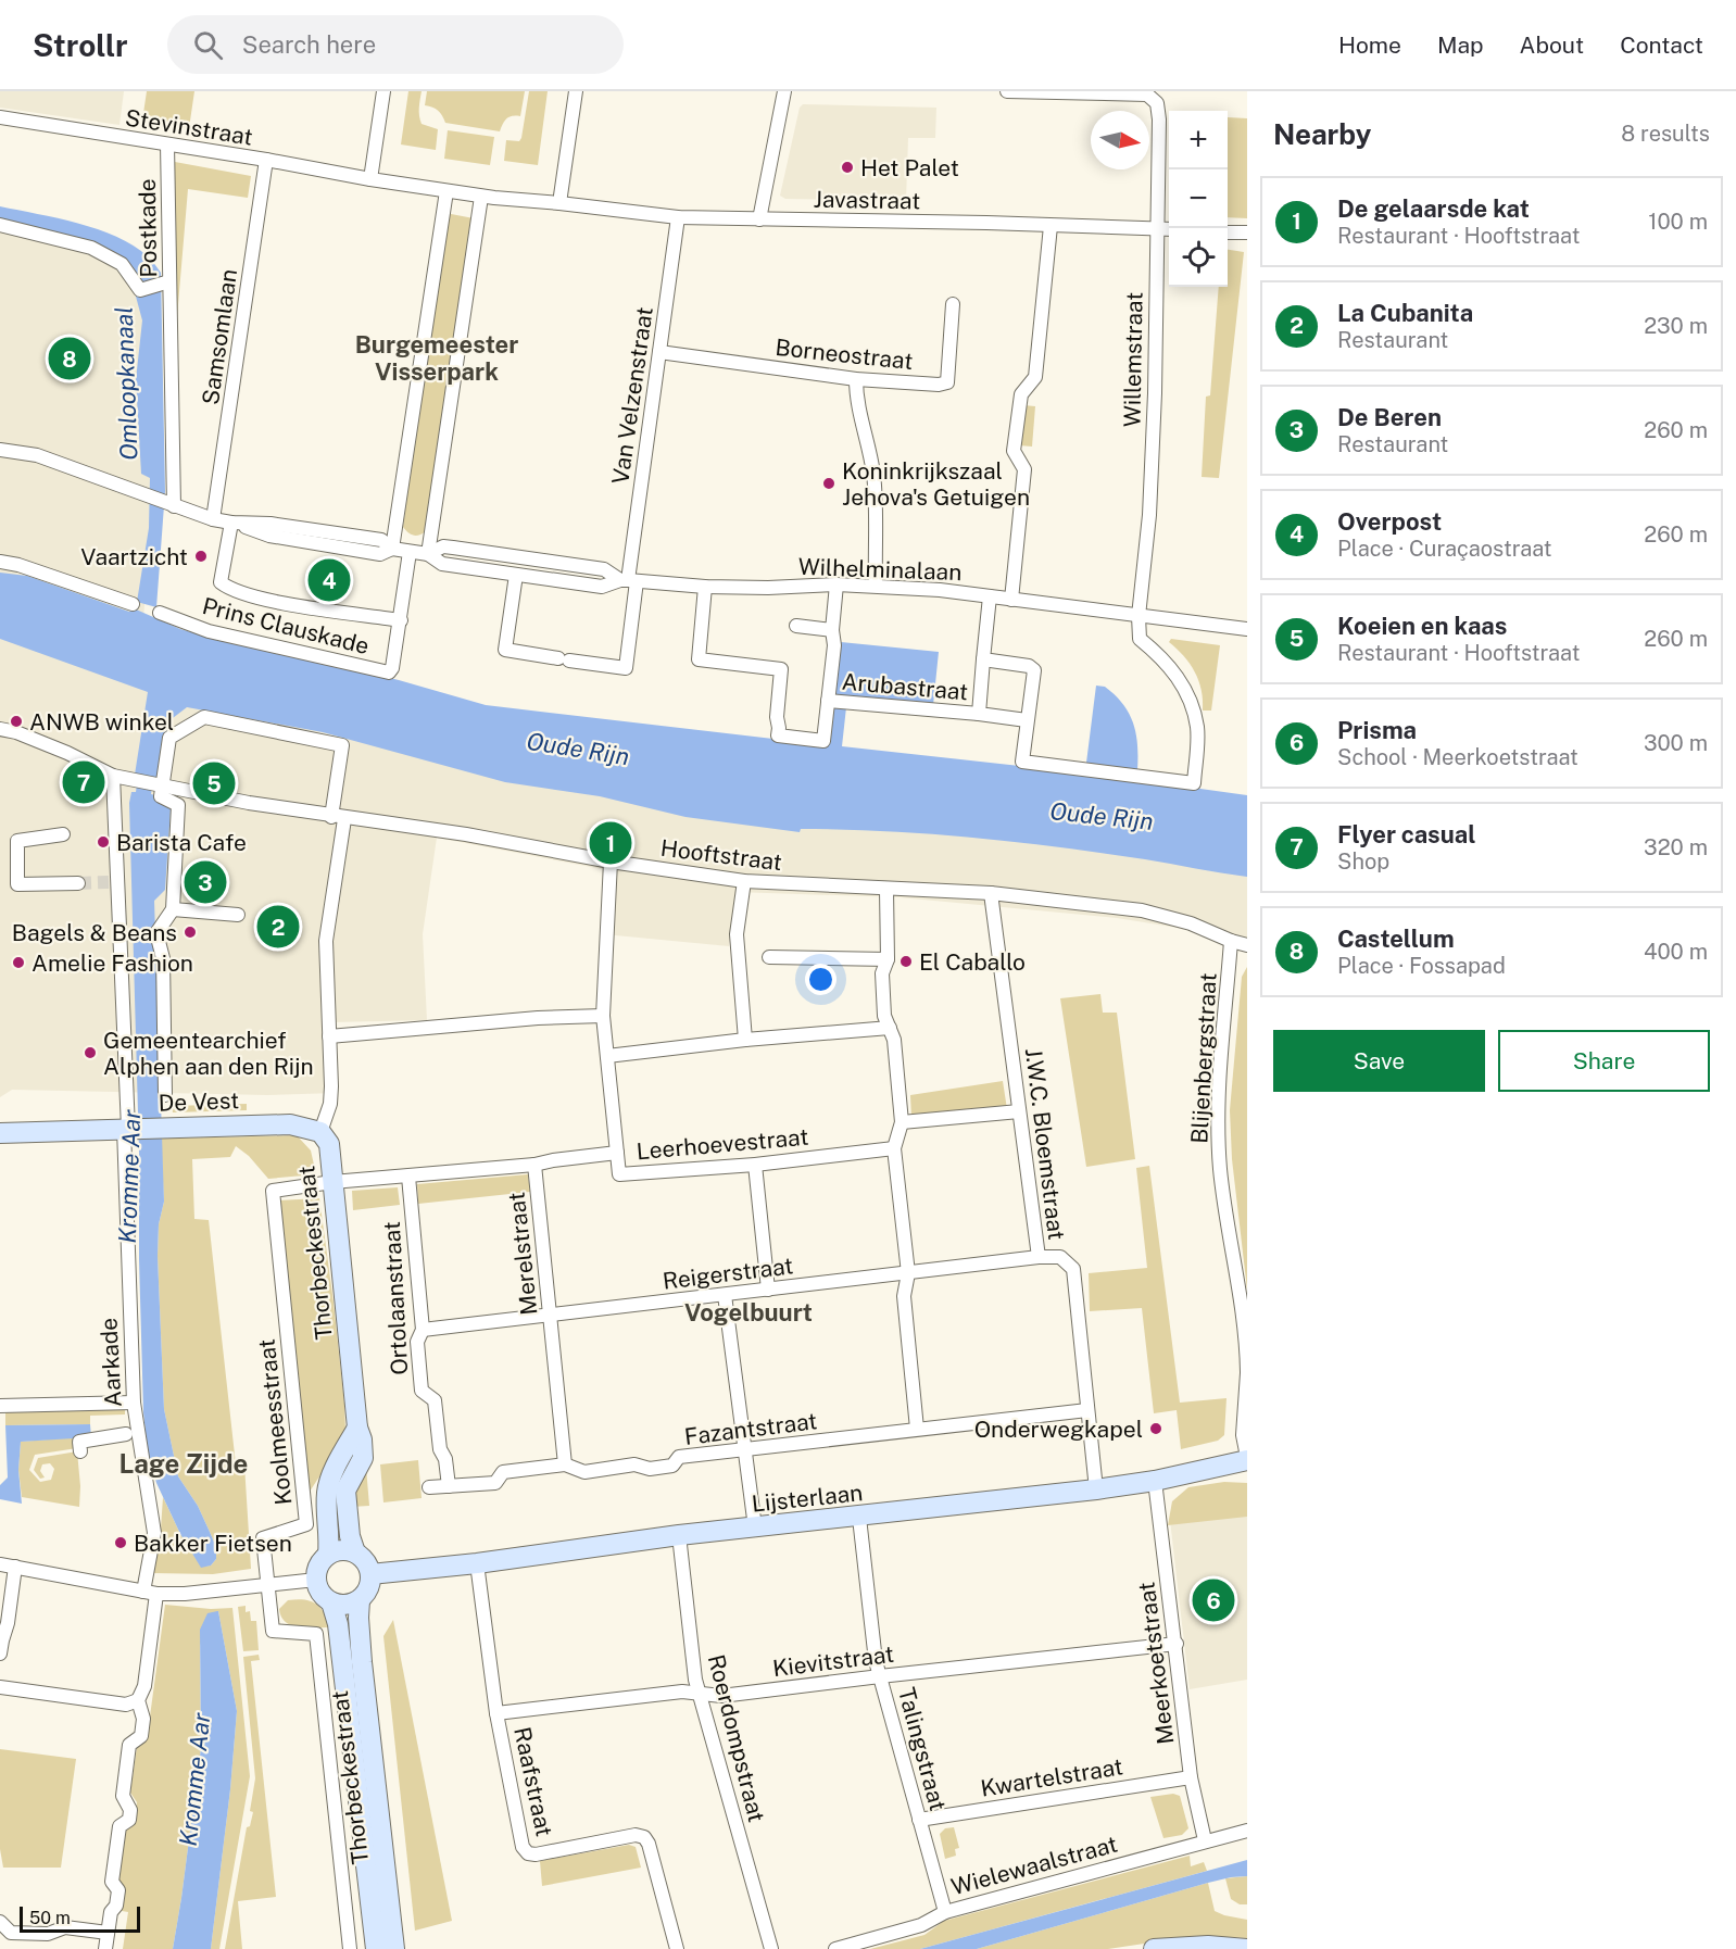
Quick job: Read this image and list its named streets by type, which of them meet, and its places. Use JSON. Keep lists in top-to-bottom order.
{
  "streets": {
    "street": [
      "Stevinstraat",
      "Javastraat",
      "Postkade",
      "Samsomlaan",
      "Borneostraat",
      "Willemstraat",
      "Van Velzenstraat",
      "Wilhelminalaan",
      "Prins Clauskade",
      "Arubastraat",
      "Hooftstraat",
      "Blijenbergstraat",
      "De Vest",
      "Leerhoevestraat",
      "J.W.C. Bloemstraat",
      "Thorbeckestraat",
      "Merelstraat",
      "Reigerstraat",
      "Ortolaanstraat",
      "Aarkade",
      "Koolmeesstraat",
      "Fazantstraat",
      "Lijsterlaan",
      "Kievitstraat",
      "Meerkoetstraat",
      "Roerdompstraat",
      "Talingstraat",
      "Kwartelstraat",
      "Raafstraat",
      "Wielewaalstraat"
    ]
  },
  "crossings": [
    ["Stevinstraat", "Postkade"],
    ["Stevinstraat", "Samsomlaan"],
    ["Javastraat", "Willemstraat"],
    ["Javastraat", "Van Velzenstraat"],
    ["Postkade", "Wilhelminalaan"],
    ["Samsomlaan", "Wilhelminalaan"],
    ["Borneostraat", "Van Velzenstraat"],
    ["Willemstraat", "Wilhelminalaan"],
    ["Willemstraat", "Arubastraat"],
    ["Van Velzenstraat", "Wilhelminalaan"],
    ["Wilhelminalaan", "Arubastraat"],
    ["Hooftstraat", "Blijenbergstraat"],
    ["Hooftstraat", "J.W.C. Bloemstraat"],
    ["Hooftstraat", "Thorbeckestraat"],
    ["Hooftstraat", "Aarkade"],
    ["Blijenbergstraat", "Lijsterlaan"],
    ["De Vest", "Thorbeckestraat"],
    ["De Vest", "Aarkade"],
    ["Leerhoevestraat", "Merelstraat"],
    ["J.W.C. Bloemstraat", "Reigerstraat"],
    ["J.W.C. Bloemstraat", "Fazantstraat"],
    ["J.W.C. Bloemstraat", "Lijsterlaan"],
    ["Thorbeckestraat", "Koolmeesstraat"],
    ["Thorbeckestraat", "Lijsterlaan"],
    ["Merelstraat", "Reigerstraat"],
    ["Merelstraat", "Ortolaanstraat"],
    ["Merelstraat", "Fazantstraat"],
    ["Reigerstraat", "Ortolaanstraat"],
    ["Ortolaanstraat", "Fazantstraat"],
    ["Lijsterlaan", "Meerkoetstraat"],
    ["Lijsterlaan", "Roerdompstraat"],
    ["Lijsterlaan", "Talingstraat"],
    ["Lijsterlaan", "Raafstraat"],
    ["Kievitstraat", "Meerkoetstraat"],
    ["Kievitstraat", "Roerdompstraat"],
    ["Kievitstraat", "Talingstraat"],
    ["Kievitstraat", "Raafstraat"],
    ["Meerkoetstraat", "Kwartelstraat"],
    ["Meerkoetstraat", "Wielewaalstraat"],
    ["Talingstraat", "Kwartelstraat"],
    ["Talingstraat", "Wielewaalstraat"]
  ],
  "districts": ["Burgemeester Visserpark", "Vogelbuurt", "Lage Zijde"],
  "water": ["Omloopkanaal", "Oude Rijn", "Kromme Aar"],
  "places": [
    "Het Palet",
    "Koninkrijkszaal Jehova's Getuigen",
    "Vaartzicht",
    "ANWB winkel",
    "Barista Cafe",
    "Bagels & Beans",
    "El Caballo",
    "Amelie Fashion",
    "Gemeentearchief Alphen aan den Rijn",
    "Onderwegkapel",
    "Bakker Fietsen"
  ],
  "scale_bar": "50 m",
  "north": "right",
  "page": {
    "header": "Strollr",
    "search": "Search here",
    "nav": [
      "Home",
      "Map",
      "About",
      "Contact"
    ],
    "heading": ["Nearby", "8 results"],
    "map_buttons": ["+", "−"],
    "list": [
      {
        "mark": "1",
        "name": "De gelaarsde kat",
        "note": "Restaurant · Hooftstraat",
        "value": "100 m"
      },
      {
        "mark": "2",
        "name": "La Cubanita",
        "note": "Restaurant",
        "value": "230 m"
      },
      {
        "mark": "3",
        "name": "De Beren",
        "note": "Restaurant",
        "value": "260 m"
      },
      {
        "mark": "4",
        "name": "Overpost",
        "note": "Place · Curaçaostraat",
        "value": "260 m"
      },
      {
        "mark": "5",
        "name": "Koeien en kaas",
        "note": "Restaurant · Hooftstraat",
        "value": "260 m"
      },
      {
        "mark": "6",
        "name": "Prisma",
        "note": "School · Meerkoetstraat",
        "value": "300 m"
      },
      {
        "mark": "7",
        "name": "Flyer casual",
        "note": "Shop",
        "value": "320 m"
      },
      {
        "mark": "8",
        "name": "Castellum",
        "note": "Place · Fossapad",
        "value": "400 m"
      }
    ],
    "pins": [
      "8",
      "4",
      "7",
      "5",
      "1",
      "3",
      "2",
      "6"
    ],
    "buttons": ["Save", "Share"],
    "scale": "50 m"
  }
}
